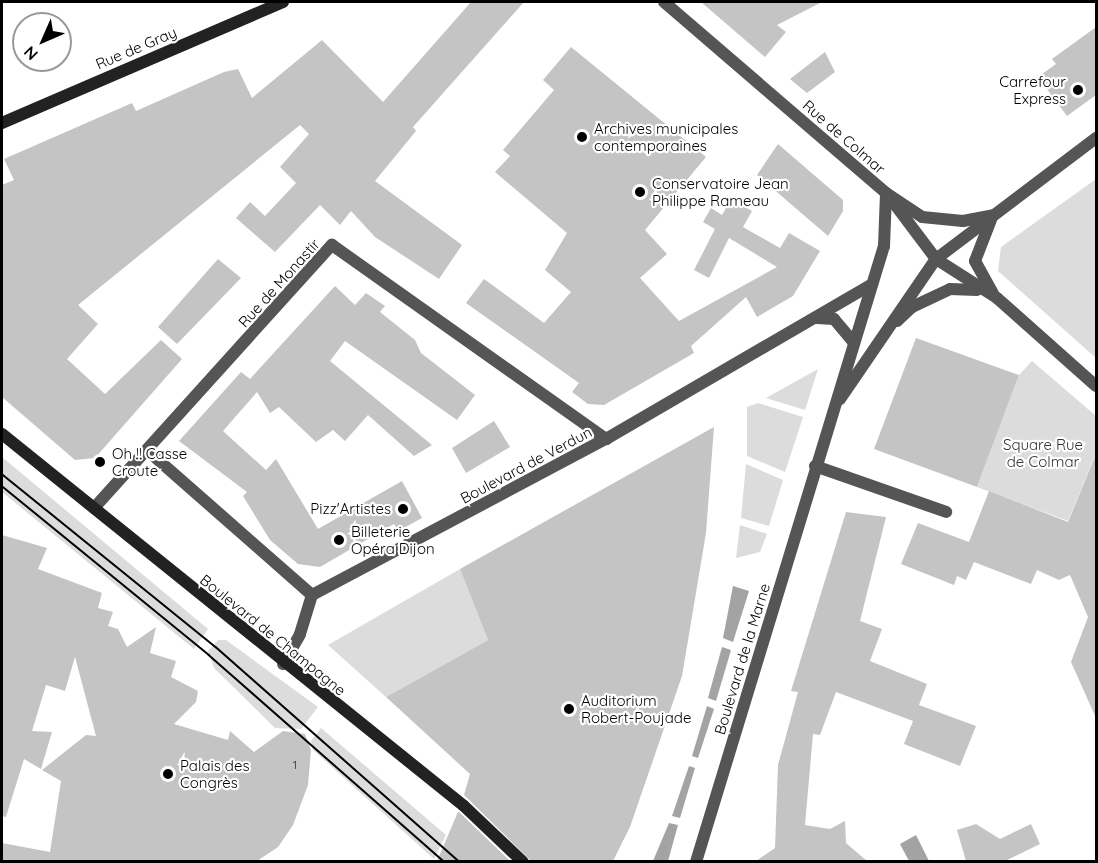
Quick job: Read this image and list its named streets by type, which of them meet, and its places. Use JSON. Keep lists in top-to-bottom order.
{
  "streets": {
    "main road": ["Rue de Gray", "Boulevard de Champagne"],
    "street": [
      "Rue de Colmar",
      "Rue de Monastir",
      "Boulevard de Verdun",
      "Boulevard de la Marne"
    ]
  },
  "crossings": [
    ["Rue de Colmar", "Boulevard de la Marne"],
    ["Rue de Monastir", "Boulevard de Verdun"],
    ["Rue de Monastir", "Boulevard de Champagne"],
    ["Boulevard de Verdun", "Boulevard de la Marne"]
  ],
  "parks": ["Square Rue de Colmar"],
  "places": [
    "Carrefour Express",
    "Archives municipales contemporaines",
    "Conservatoire Jean Philippe Rameau",
    "Oh !! Casse Croute",
    "Pizz'Artistes",
    "Billeterie Opéra Dijon",
    "Auditorium Robert-Poujade",
    "Palais des Congrès"
  ],
  "house_numbers": ["1"],
  "north": "bottom left"
}
